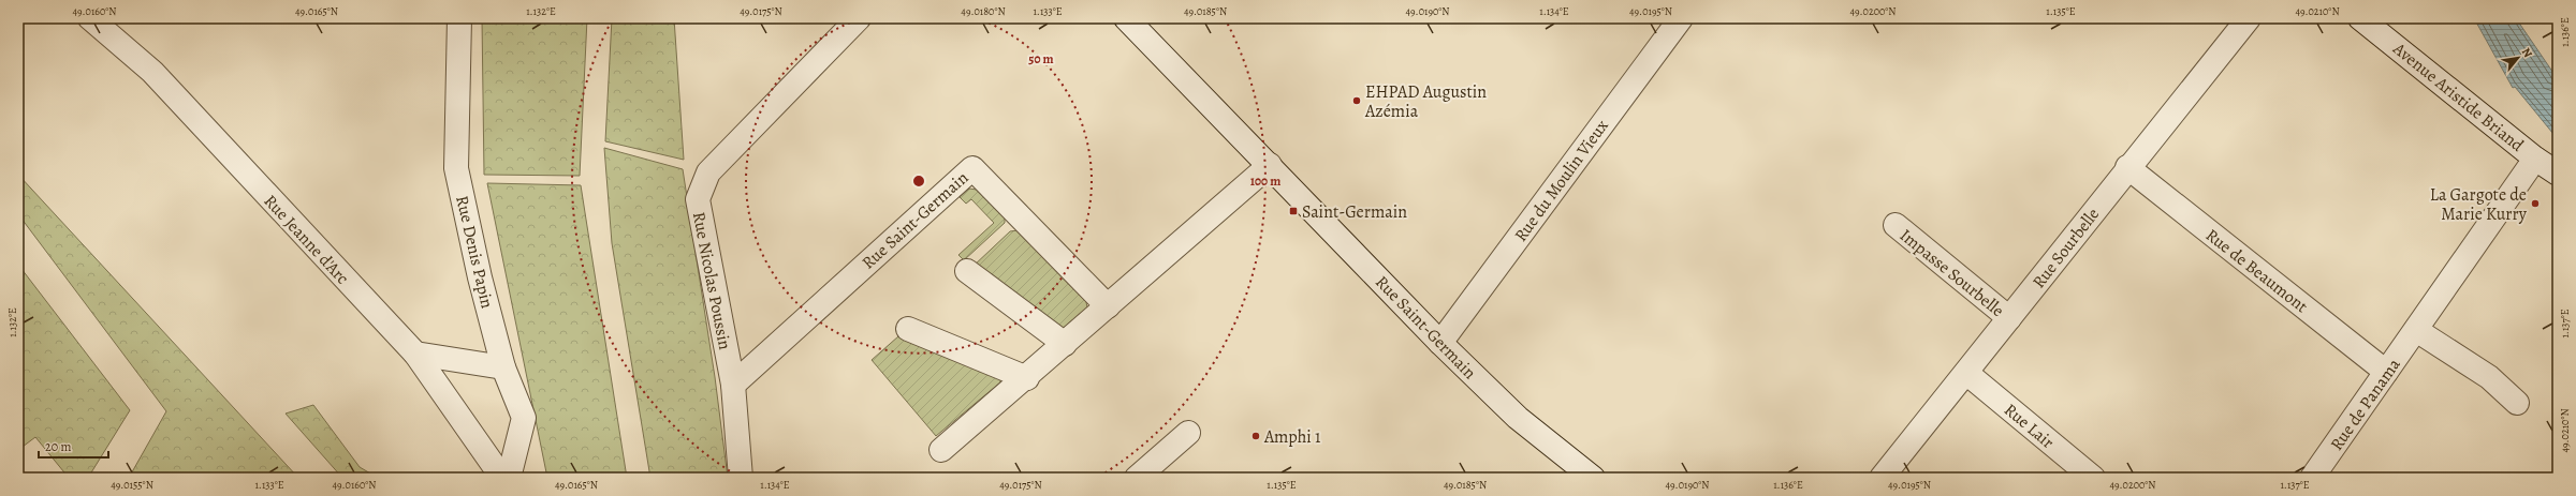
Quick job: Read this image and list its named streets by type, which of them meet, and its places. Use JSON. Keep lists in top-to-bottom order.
{
  "streets": {
    "street": [
      "Avenue Aristide Briand",
      "Rue du Moulin Vieux",
      "Rue Saint-Germain",
      "Rue Jeanne d'Arc",
      "Rue Sourbelle",
      "Rue Denis Papin",
      "Rue de Beaumont",
      "Impasse Sourbelle",
      "Rue Nicolas Poussin",
      "Rue de Panama",
      "Rue Lair"
    ]
  },
  "crossings": [
    ["Avenue Aristide Briand", "Rue de Panama"],
    ["Rue du Moulin Vieux", "Rue Saint-Germain"],
    ["Rue Saint-Germain", "Rue Nicolas Poussin"],
    ["Rue Sourbelle", "Rue de Beaumont"],
    ["Rue Sourbelle", "Impasse Sourbelle"],
    ["Rue Sourbelle", "Rue Lair"],
    ["Rue de Beaumont", "Rue de Panama"]
  ],
  "places": {
    "other": ["EHPAD Augustin Azémia", "La Gargote de Marie Kurry", "Amphi 1"],
    "transit": ["Saint-Germain"]
  },
  "scale_bar": "20 m",
  "north": "top right",
  "coordinates": [
    "49.0160°N",
    "49.0165°N",
    "1.132°E",
    "49.0175°N",
    "49.0180°N",
    "1.133°E",
    "49.0185°N",
    "49.0190°N",
    "1.134°E",
    "49.0195°N",
    "49.0200°N",
    "1.135°E",
    "49.0210°N",
    "1.136°E",
    "1.137°E",
    "49.0155°N"
  ],
  "rings": ["50 m", "100 m"]
}
